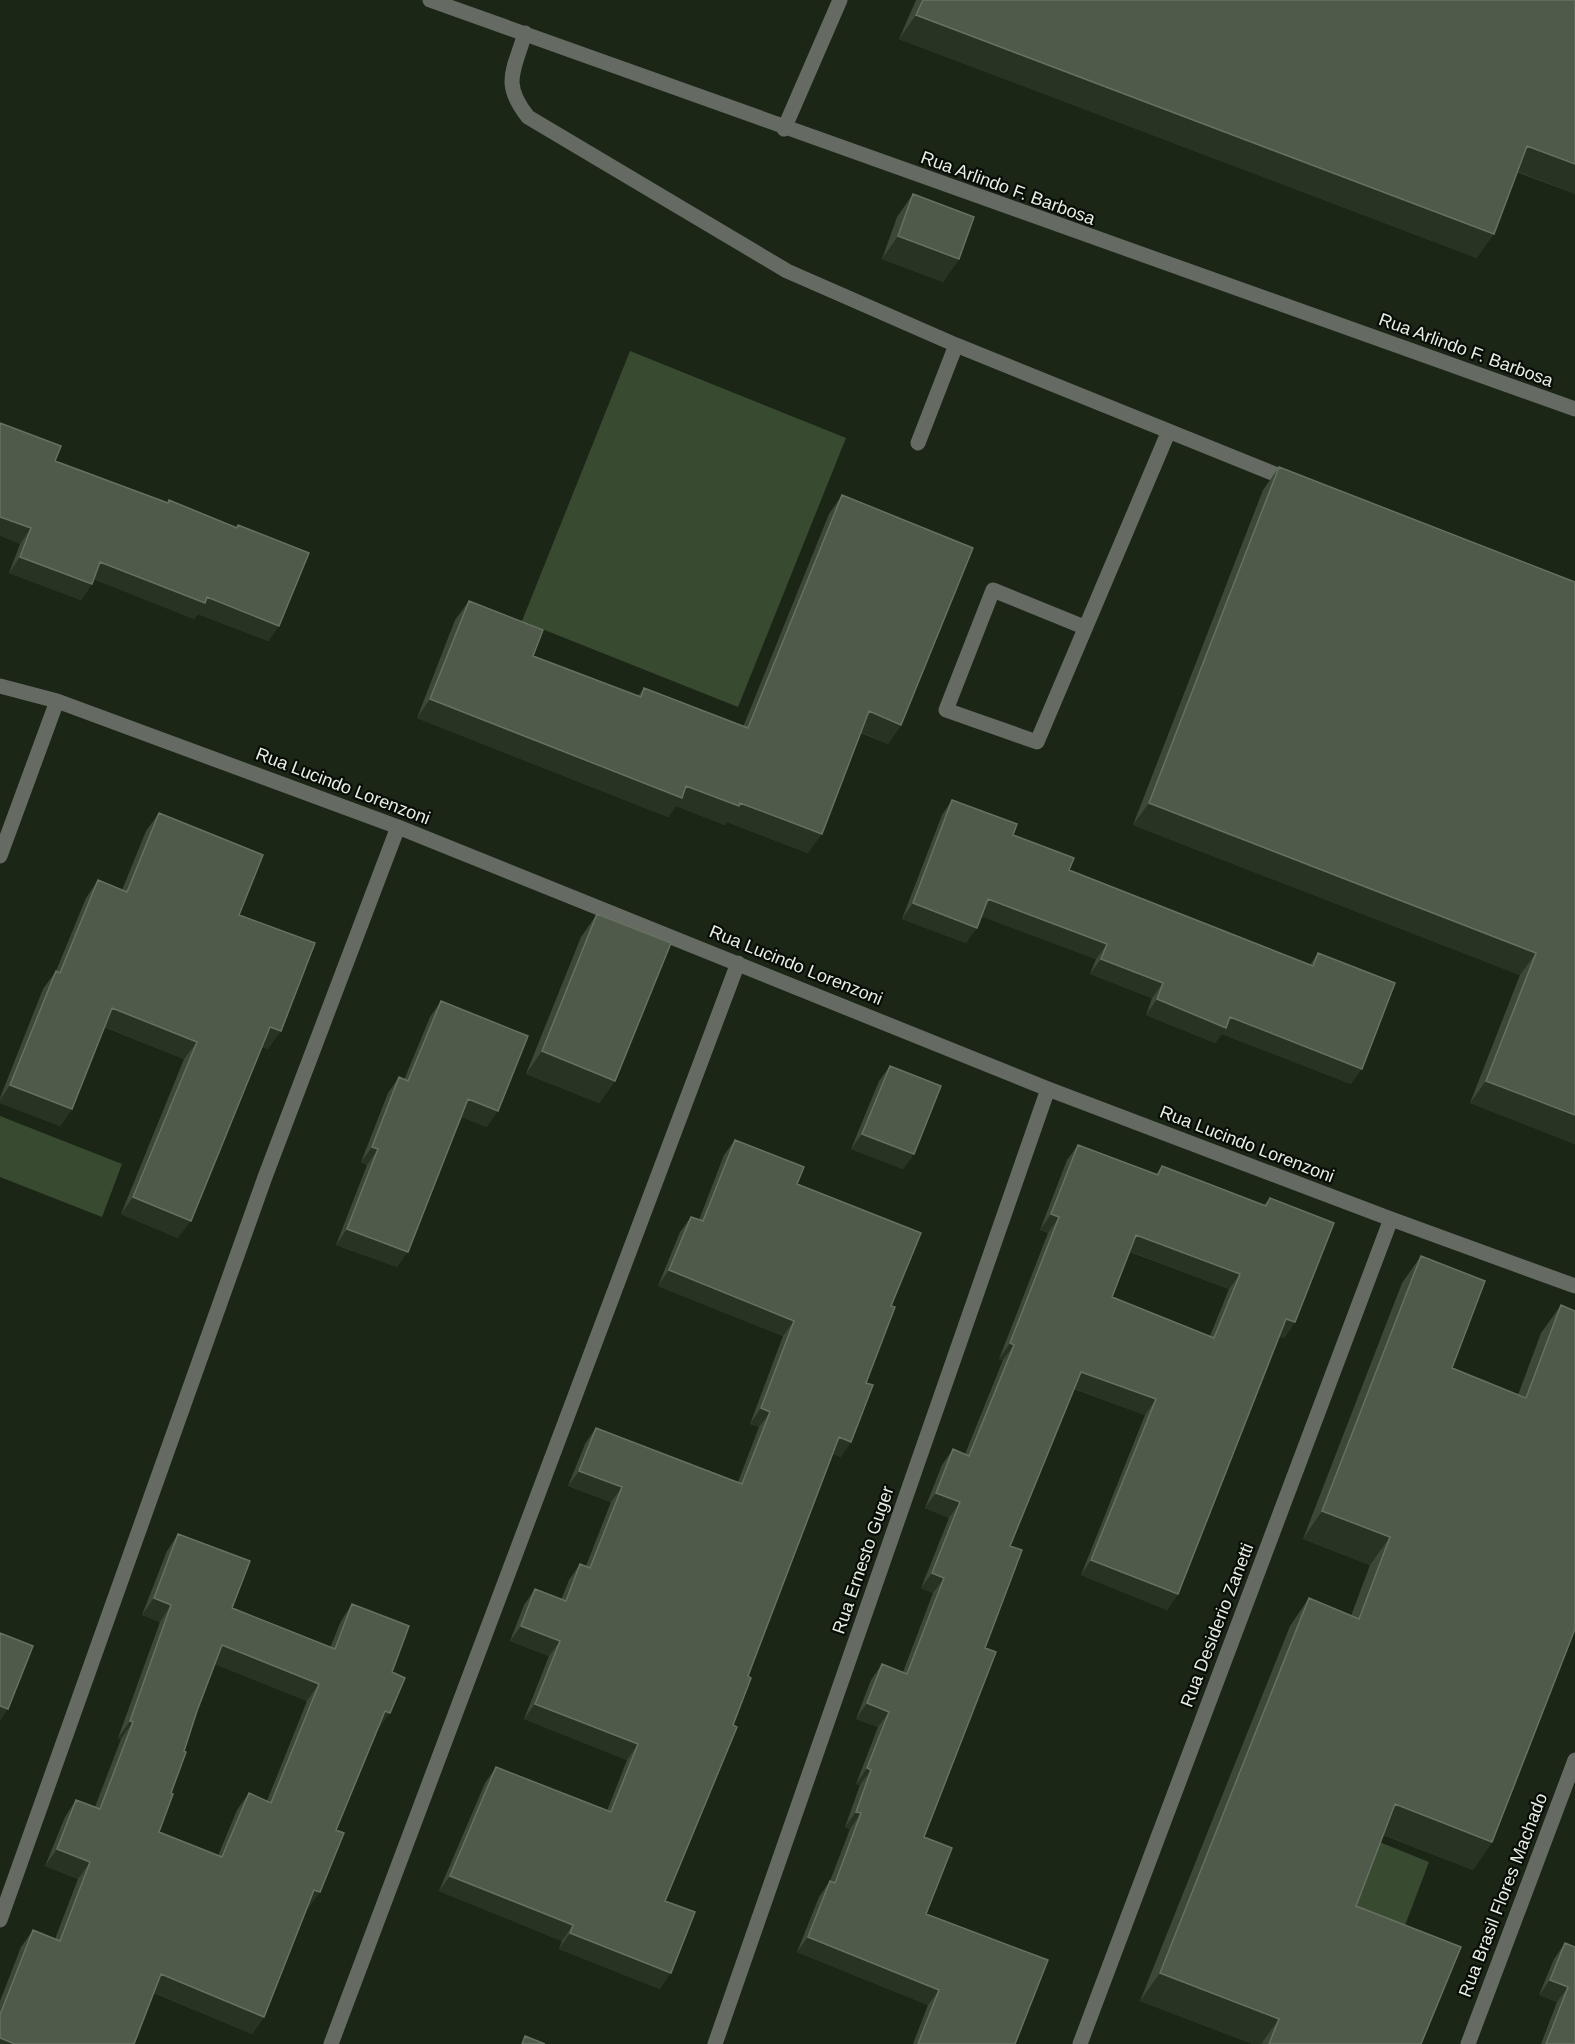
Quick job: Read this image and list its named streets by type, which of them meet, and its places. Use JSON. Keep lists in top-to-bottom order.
{
  "streets": {
    "street": [
      "Rua Arlindo F. Barbosa",
      "Rua Lucindo Lorenzoni",
      "Rua Ernesto Guger",
      "Rua Desiderio Zanetti",
      "Rua Brasil Flores Machado"
    ]
  },
  "crossings": [
    ["Rua Lucindo Lorenzoni", "Rua Ernesto Guger"],
    ["Rua Lucindo Lorenzoni", "Rua Desiderio Zanetti"]
  ]
}
